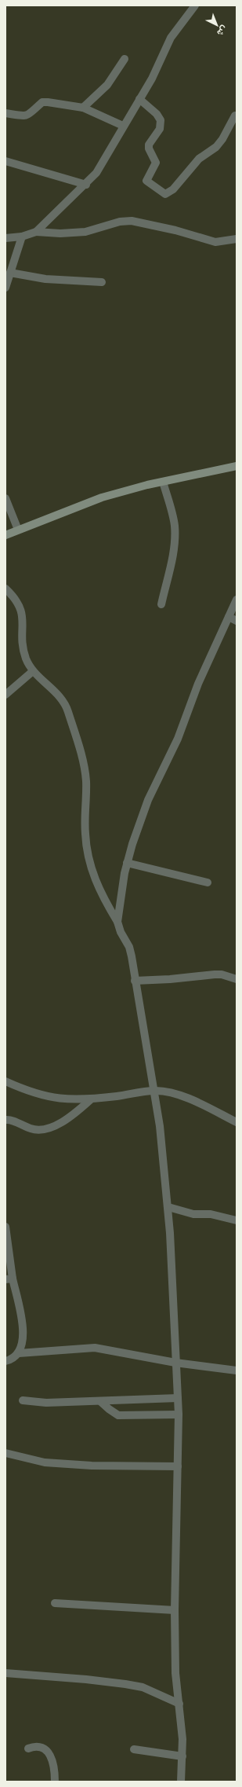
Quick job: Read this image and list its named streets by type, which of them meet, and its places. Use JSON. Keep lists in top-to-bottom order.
{
  "north": "bottom right"
}
